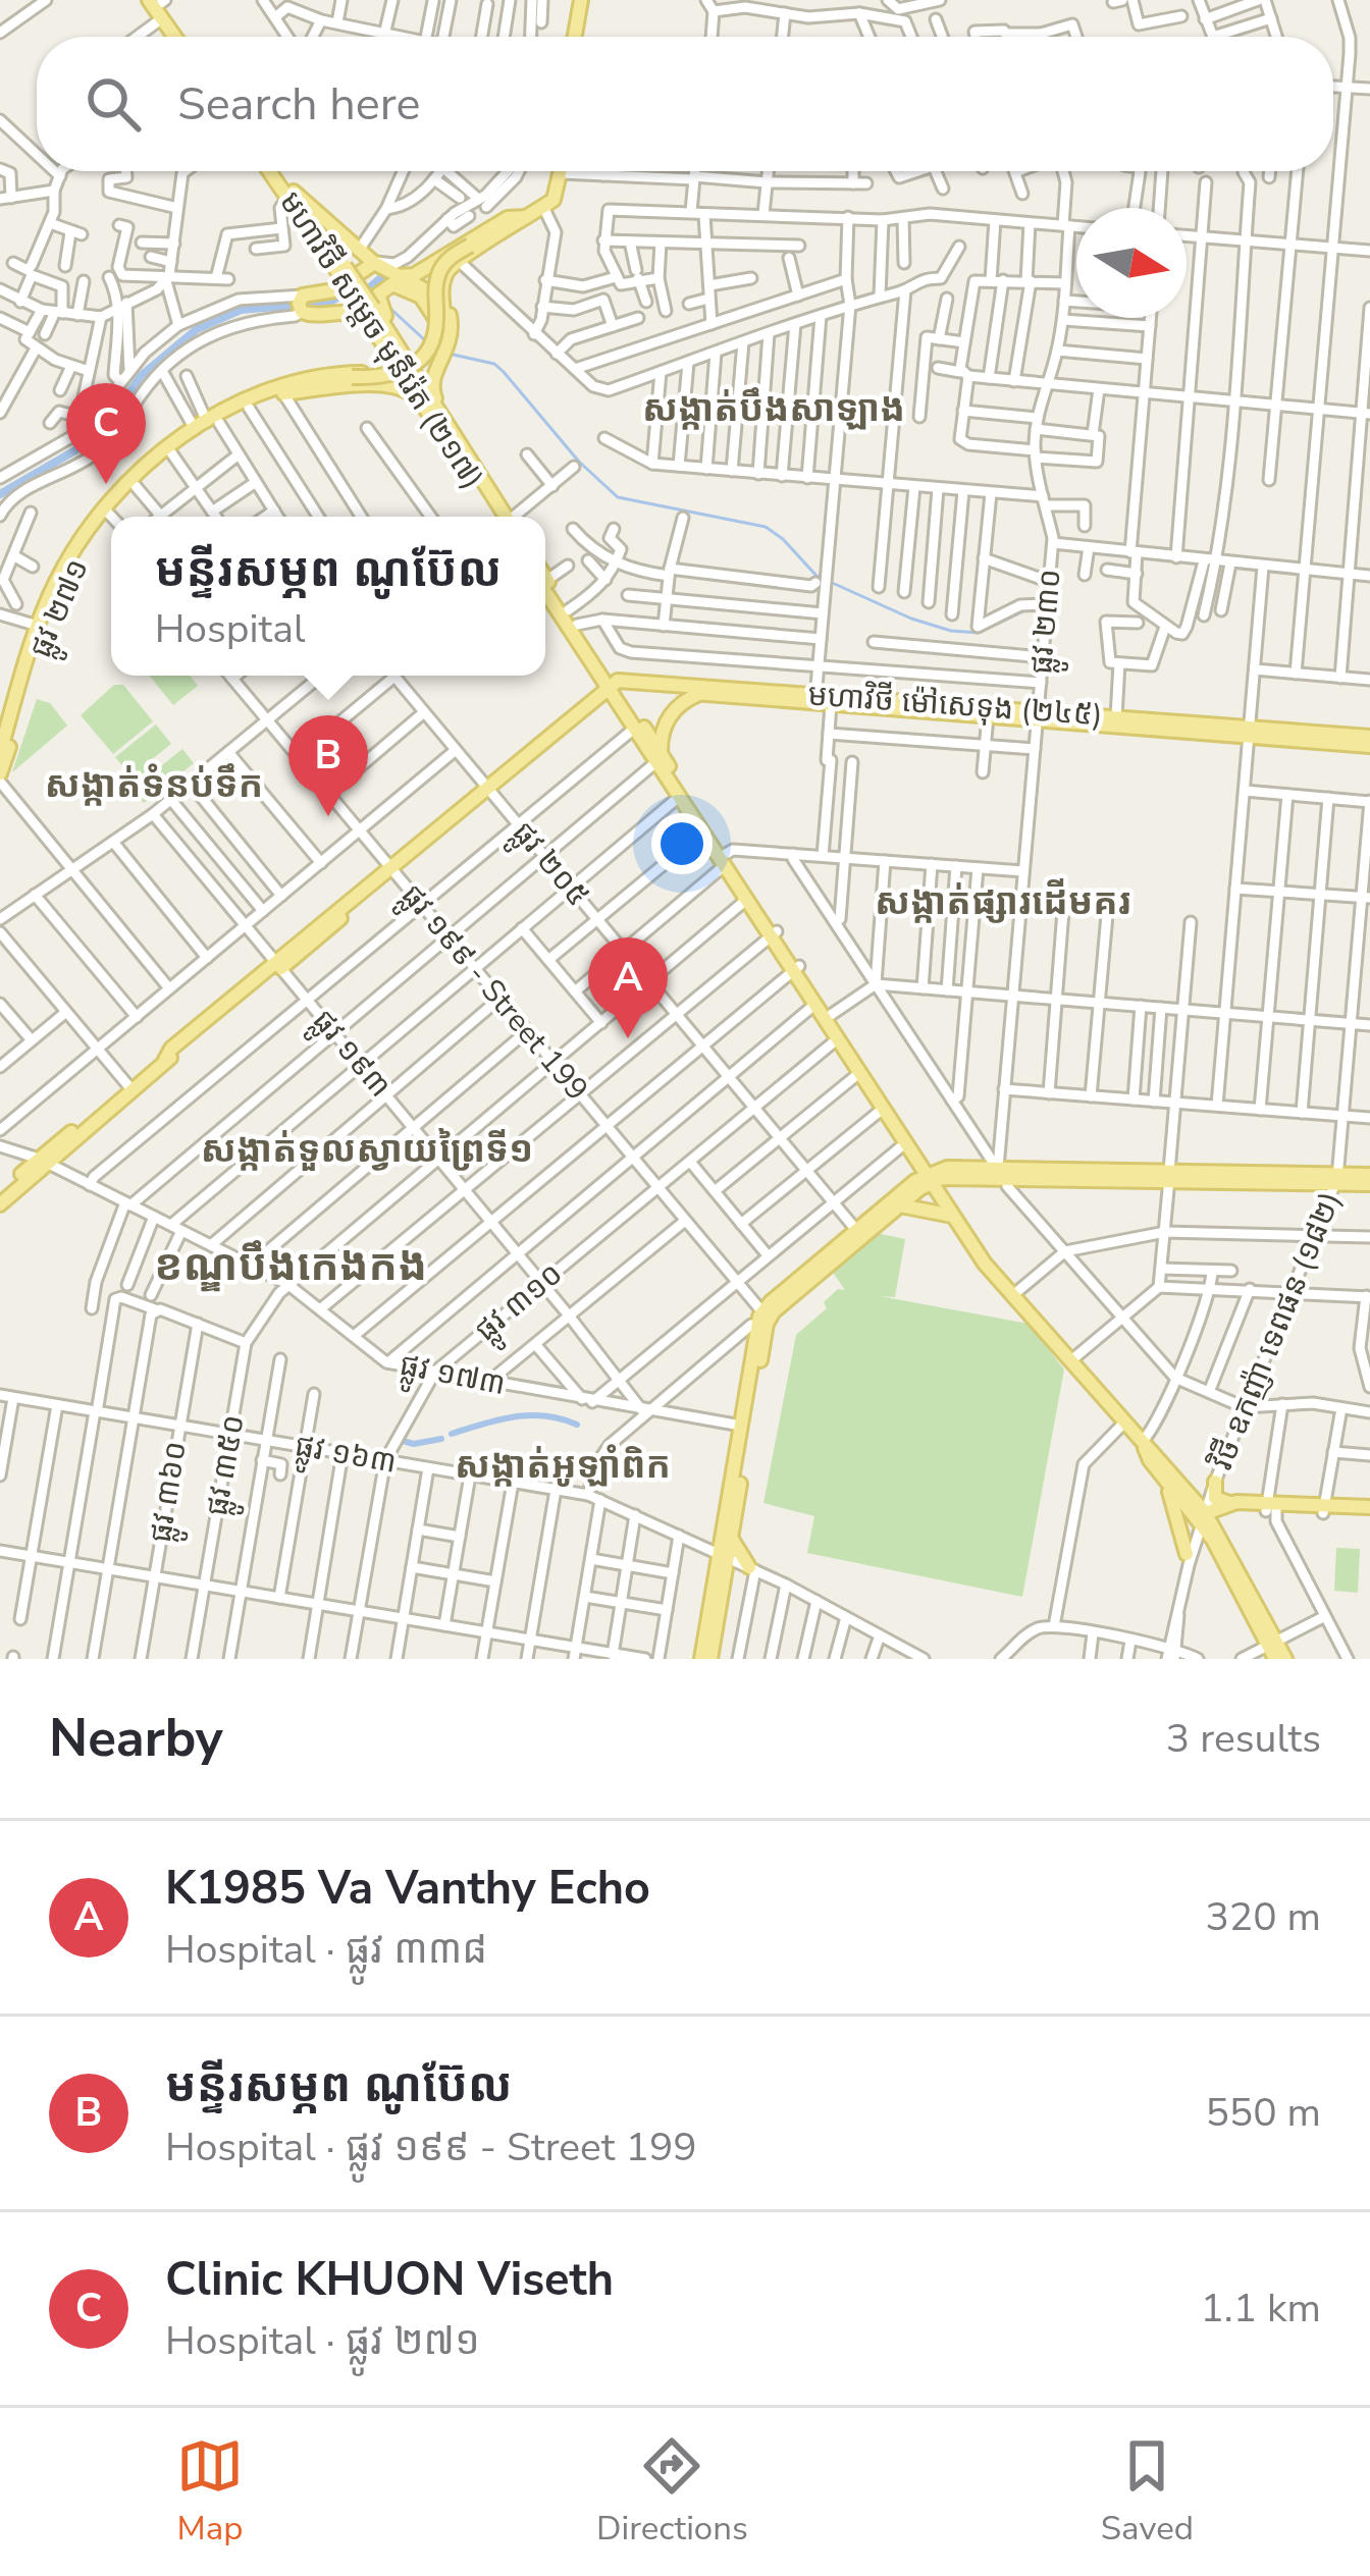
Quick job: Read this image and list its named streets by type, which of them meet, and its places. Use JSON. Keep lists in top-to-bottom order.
{
  "streets": {
    "main road": ["មហាវិថី សម្តេច មុនីរ៉េត (២១៧)", "ផ្លូវ ២៧១", "មហាវិថី ម៉ៅសេទុង (២៤៥)"],
    "street": [
      "ផ្លូវ ២៣០",
      "ផ្លូវ ២០៥",
      "ផ្លូវ ១៩៩ - Street 199",
      "ផ្លូវ ១៩៣",
      "ផ្លូវ ៣១០",
      "វិថី ឧកញ៉ា ទេពផន (១៨២)",
      "ផ្លូវ ១៧៣",
      "ផ្លូវ ១៦៣",
      "ផ្លូវ ៣៥០",
      "ផ្លូវ ៣៦០"
    ]
  },
  "crossings": [
    ["ផ្លូវ ២៣០", "មហាវិថី ម៉ៅសេទុង (២៤៥)"],
    ["ផ្លូវ ២០៥", "ផ្លូវ ៣១០"],
    ["ផ្លូវ ២០៥", "ផ្លូវ ៣៥០"],
    ["ផ្លូវ ១៩៩ - Street 199", "ផ្លូវ ៣១០"],
    ["ផ្លូវ ១៩៩ - Street 199", "ផ្លូវ ៣៥០"],
    ["ផ្លូវ ១៩៣", "ផ្លូវ ៣១០"],
    ["ផ្លូវ ១៩៣", "ផ្លូវ ១៧៣"],
    ["ផ្លូវ ១៩៣", "ផ្លូវ ៣៥០"],
    ["ផ្លូវ ៣១០", "ផ្លូវ ១៧៣"],
    ["ផ្លូវ ៣១០", "ផ្លូវ ១៦៣"],
    ["ផ្លូវ ១៧៣", "ផ្លូវ ៣៥០"],
    ["ផ្លូវ ១៦៣", "ផ្លូវ ៣៥០"],
    ["ផ្លូវ ១៦៣", "ផ្លូវ ៣៦០"]
  ],
  "districts": [
    "សង្កាត់បឹងសាឡាង",
    "សង្កាត់ទំនប់ទឹក",
    "សង្កាត់ផ្សារដើមគរ",
    "សង្កាត់ទួលស្វាយព្រៃទី១",
    "ខណ្ឌបឹងកេងកង",
    "សង្កាត់អូឡាំពិក"
  ],
  "north": "right",
  "page": {
    "search": "Search here",
    "pins": ["C", "B", "A"],
    "popup": ["មន្ទីរសម្ភព ណូប៊ែល", "Hospital"],
    "heading": ["Nearby", "3 results"],
    "list": [
      {
        "mark": "A",
        "name": "K1985 Va Vanthy Echo",
        "note": "Hospital · ផ្លូវ ៣៣៨",
        "value": "320 m"
      },
      {
        "mark": "B",
        "name": "មន្ទីរសម្ភព ណូប៊ែល",
        "note": "Hospital · ផ្លូវ ១៩៩ - Street 199",
        "value": "550 m"
      },
      {
        "mark": "C",
        "name": "Clinic KHUON Viseth",
        "note": "Hospital · ផ្លូវ ២៧១",
        "value": "1.1 km"
      }
    ],
    "nav": ["Map", "Directions", "Saved"]
  }
}
